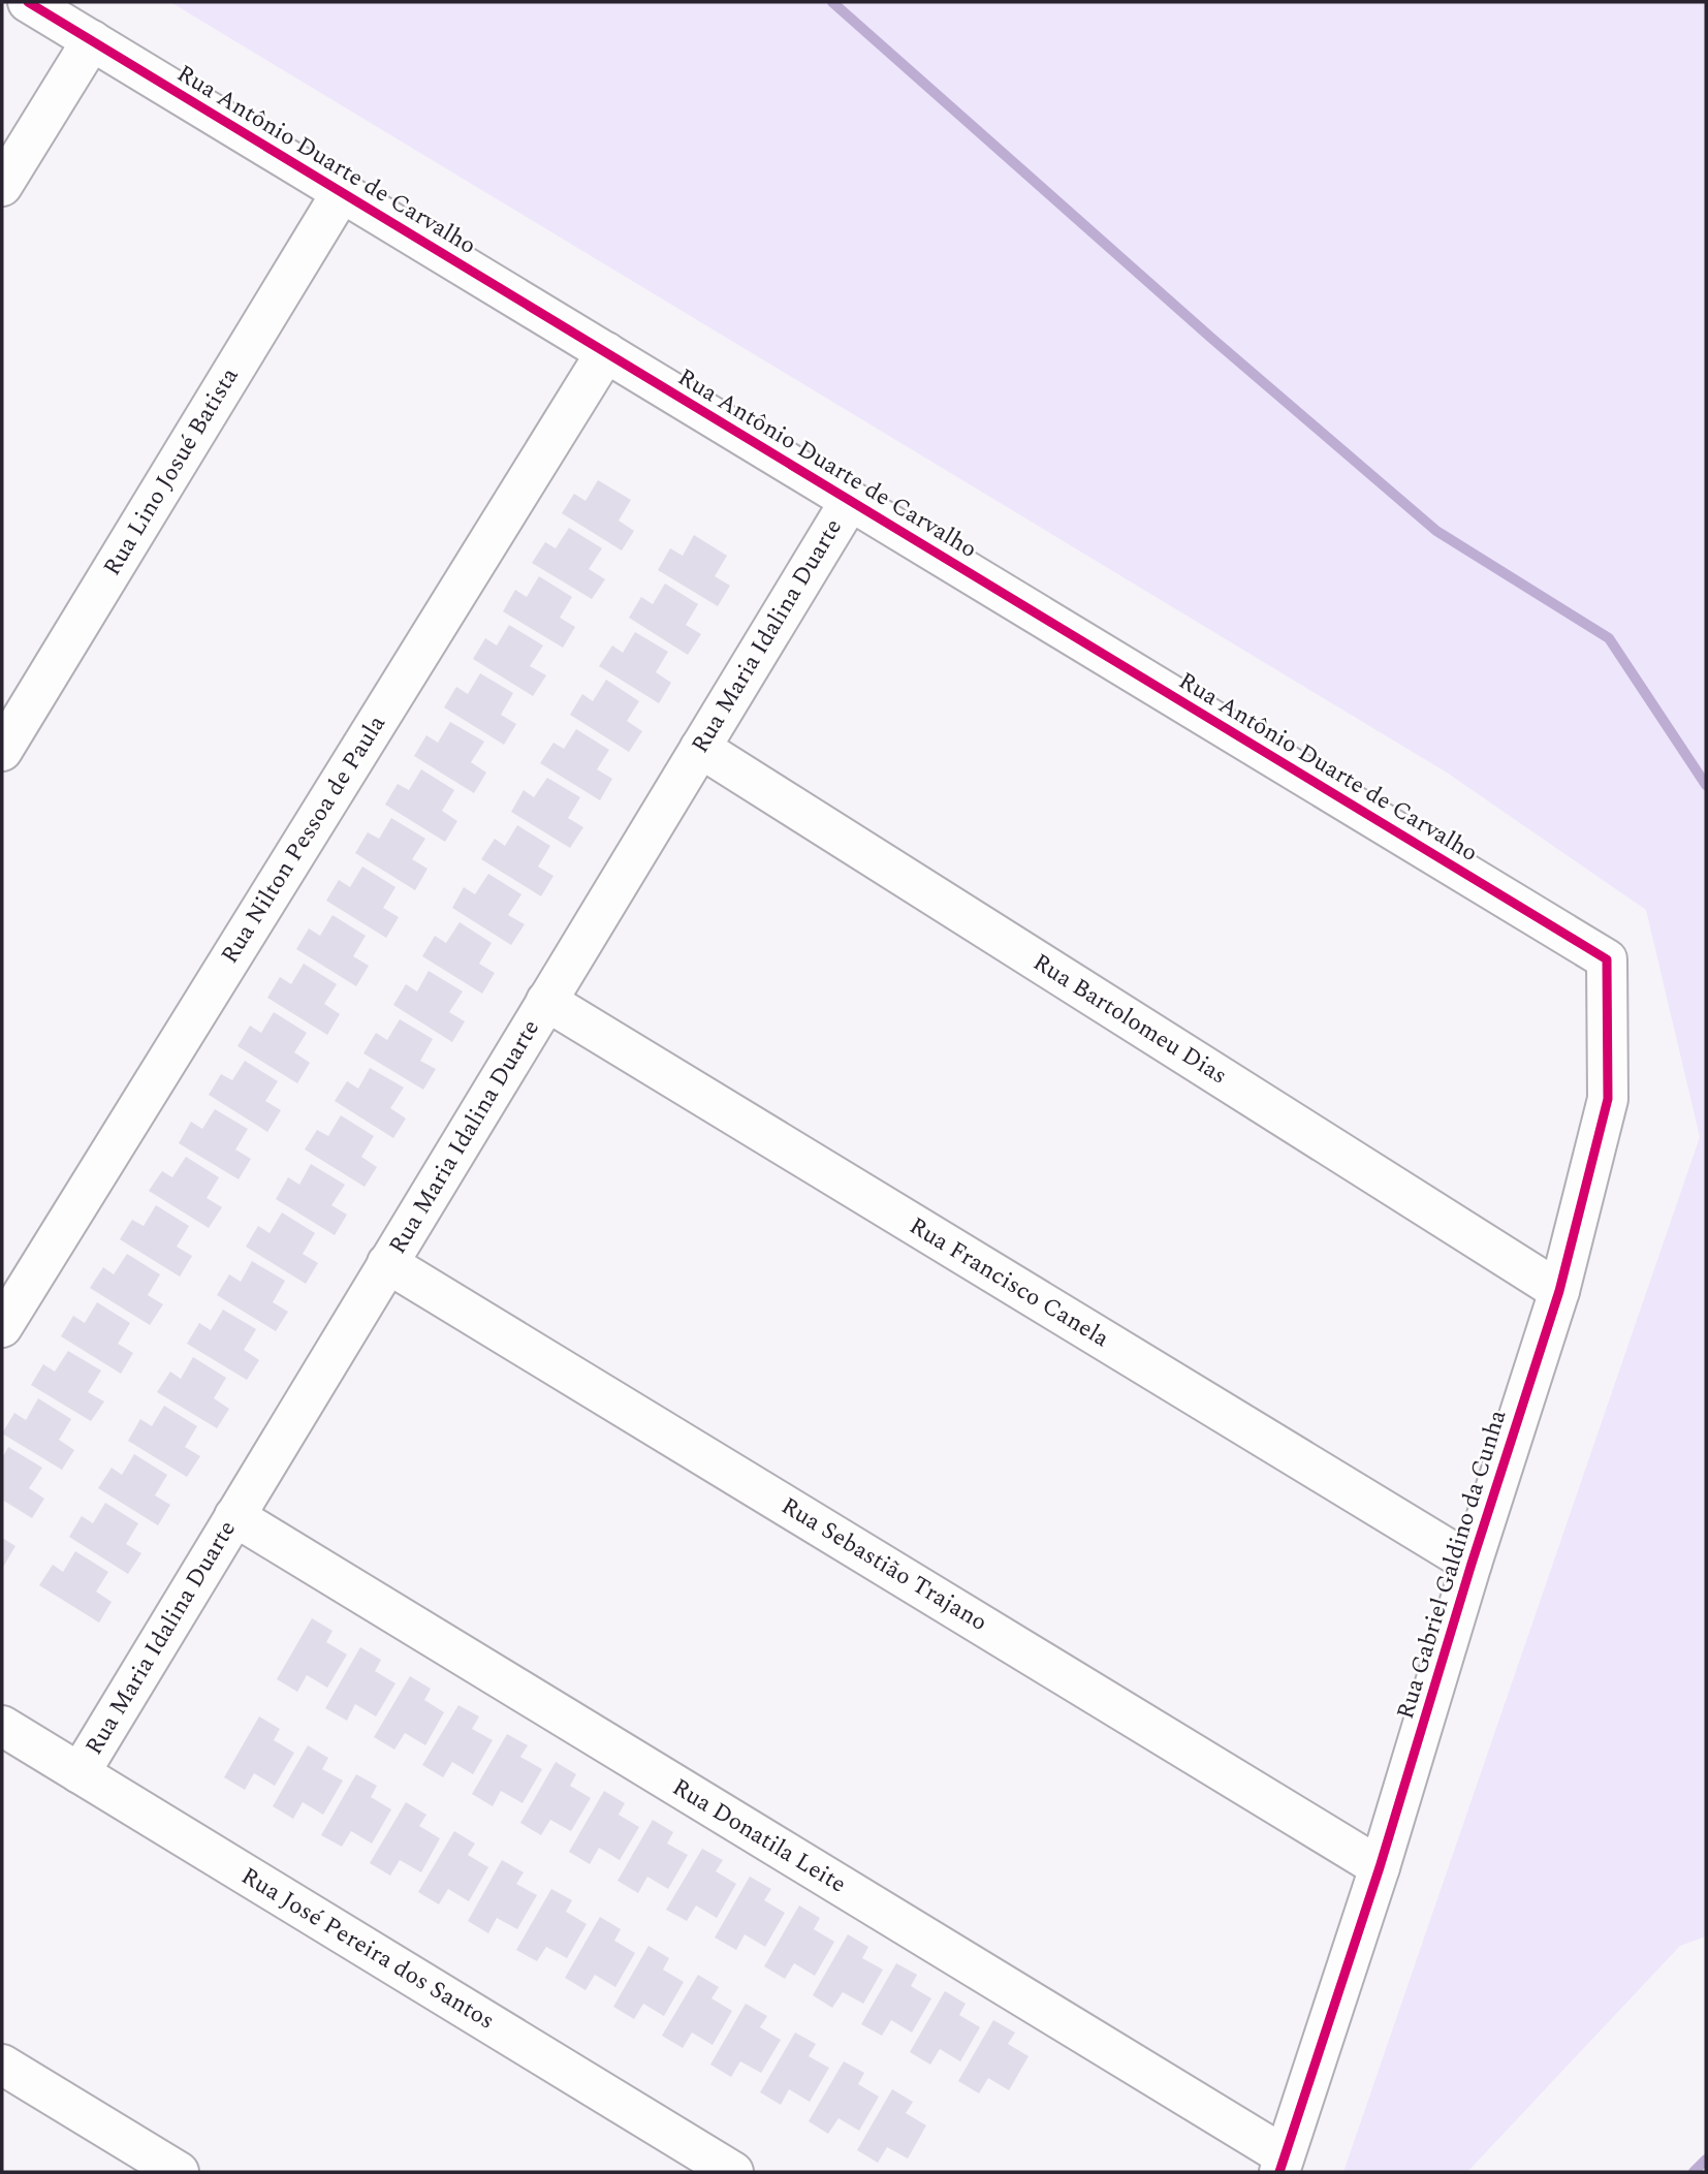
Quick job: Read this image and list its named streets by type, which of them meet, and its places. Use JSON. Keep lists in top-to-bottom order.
{
  "streets": {
    "street": [
      "Rua Antônio Duarte de Carvalho",
      "Rua Lino Josué Batista",
      "Rua Maria Idalina Duarte",
      "Rua Nilton Pessoa de Paula",
      "Rua Bartolomeu Dias",
      "Rua Francisco Canela",
      "Rua Sebastião Trajano",
      "Rua Gabriel Galdino da Cunha",
      "Rua Donatila Leite",
      "Rua José Pereira dos Santos"
    ]
  },
  "crossings": [
    ["Rua Antônio Duarte de Carvalho", "Rua Lino Josué Batista"],
    ["Rua Antônio Duarte de Carvalho", "Rua Maria Idalina Duarte"],
    ["Rua Antônio Duarte de Carvalho", "Rua Nilton Pessoa de Paula"],
    ["Rua Antônio Duarte de Carvalho", "Rua Gabriel Galdino da Cunha"],
    ["Rua Maria Idalina Duarte", "Rua Bartolomeu Dias"],
    ["Rua Maria Idalina Duarte", "Rua Francisco Canela"],
    ["Rua Maria Idalina Duarte", "Rua Sebastião Trajano"],
    ["Rua Maria Idalina Duarte", "Rua Donatila Leite"],
    ["Rua Maria Idalina Duarte", "Rua José Pereira dos Santos"],
    ["Rua Bartolomeu Dias", "Rua Gabriel Galdino da Cunha"],
    ["Rua Francisco Canela", "Rua Gabriel Galdino da Cunha"],
    ["Rua Sebastião Trajano", "Rua Gabriel Galdino da Cunha"],
    ["Rua Gabriel Galdino da Cunha", "Rua Donatila Leite"]
  ]
}
